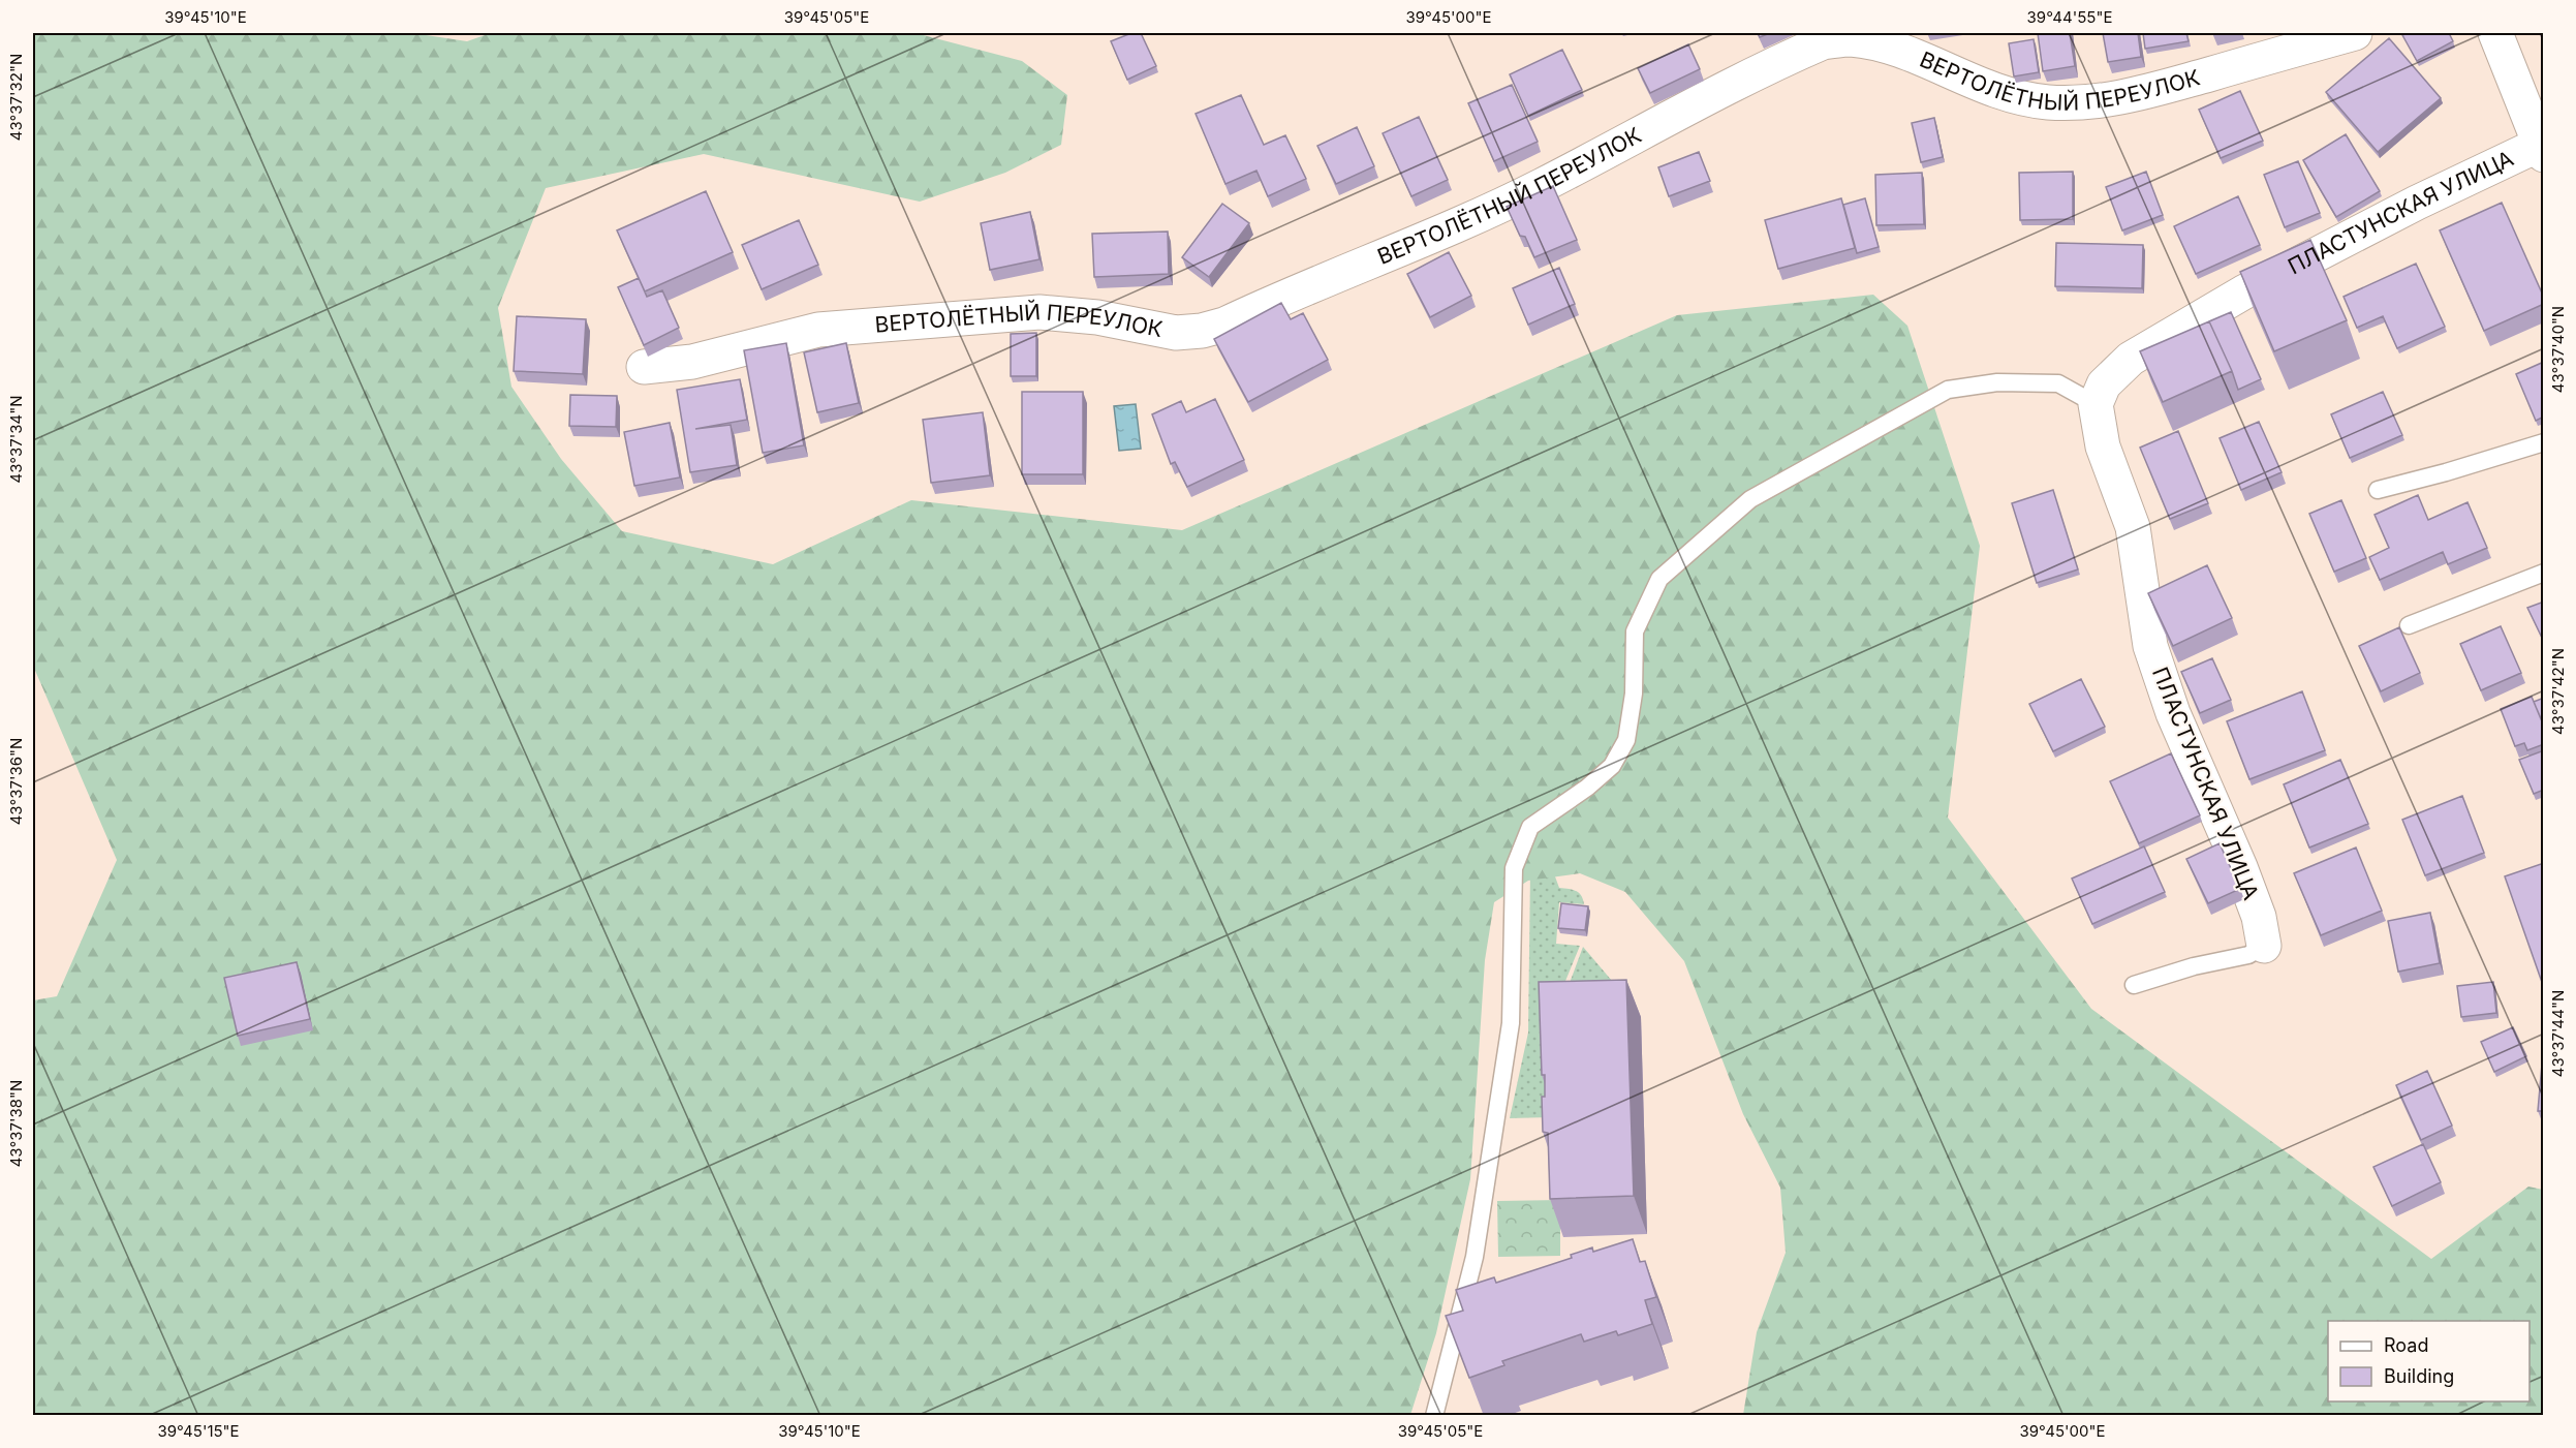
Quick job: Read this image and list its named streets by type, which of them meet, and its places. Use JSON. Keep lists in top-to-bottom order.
{
  "streets": {
    "street": ["ВЕРТОЛЁТНЫЙ ПЕРЕУЛОК", "ПЛАСТУНСКАЯ УЛИЦА"]
  },
  "legend": ["Road", "Building"],
  "coordinates": [
    "39°45'10\"E",
    "39°45'05\"E",
    "39°45'00\"E",
    "39°44'55\"E",
    "43°37'32\"N",
    "43°37'40\"N",
    "43°37'34\"N",
    "43°37'42\"N",
    "43°37'36\"N",
    "43°37'44\"N",
    "43°37'38\"N",
    "39°45'15\"E"
  ]
}
